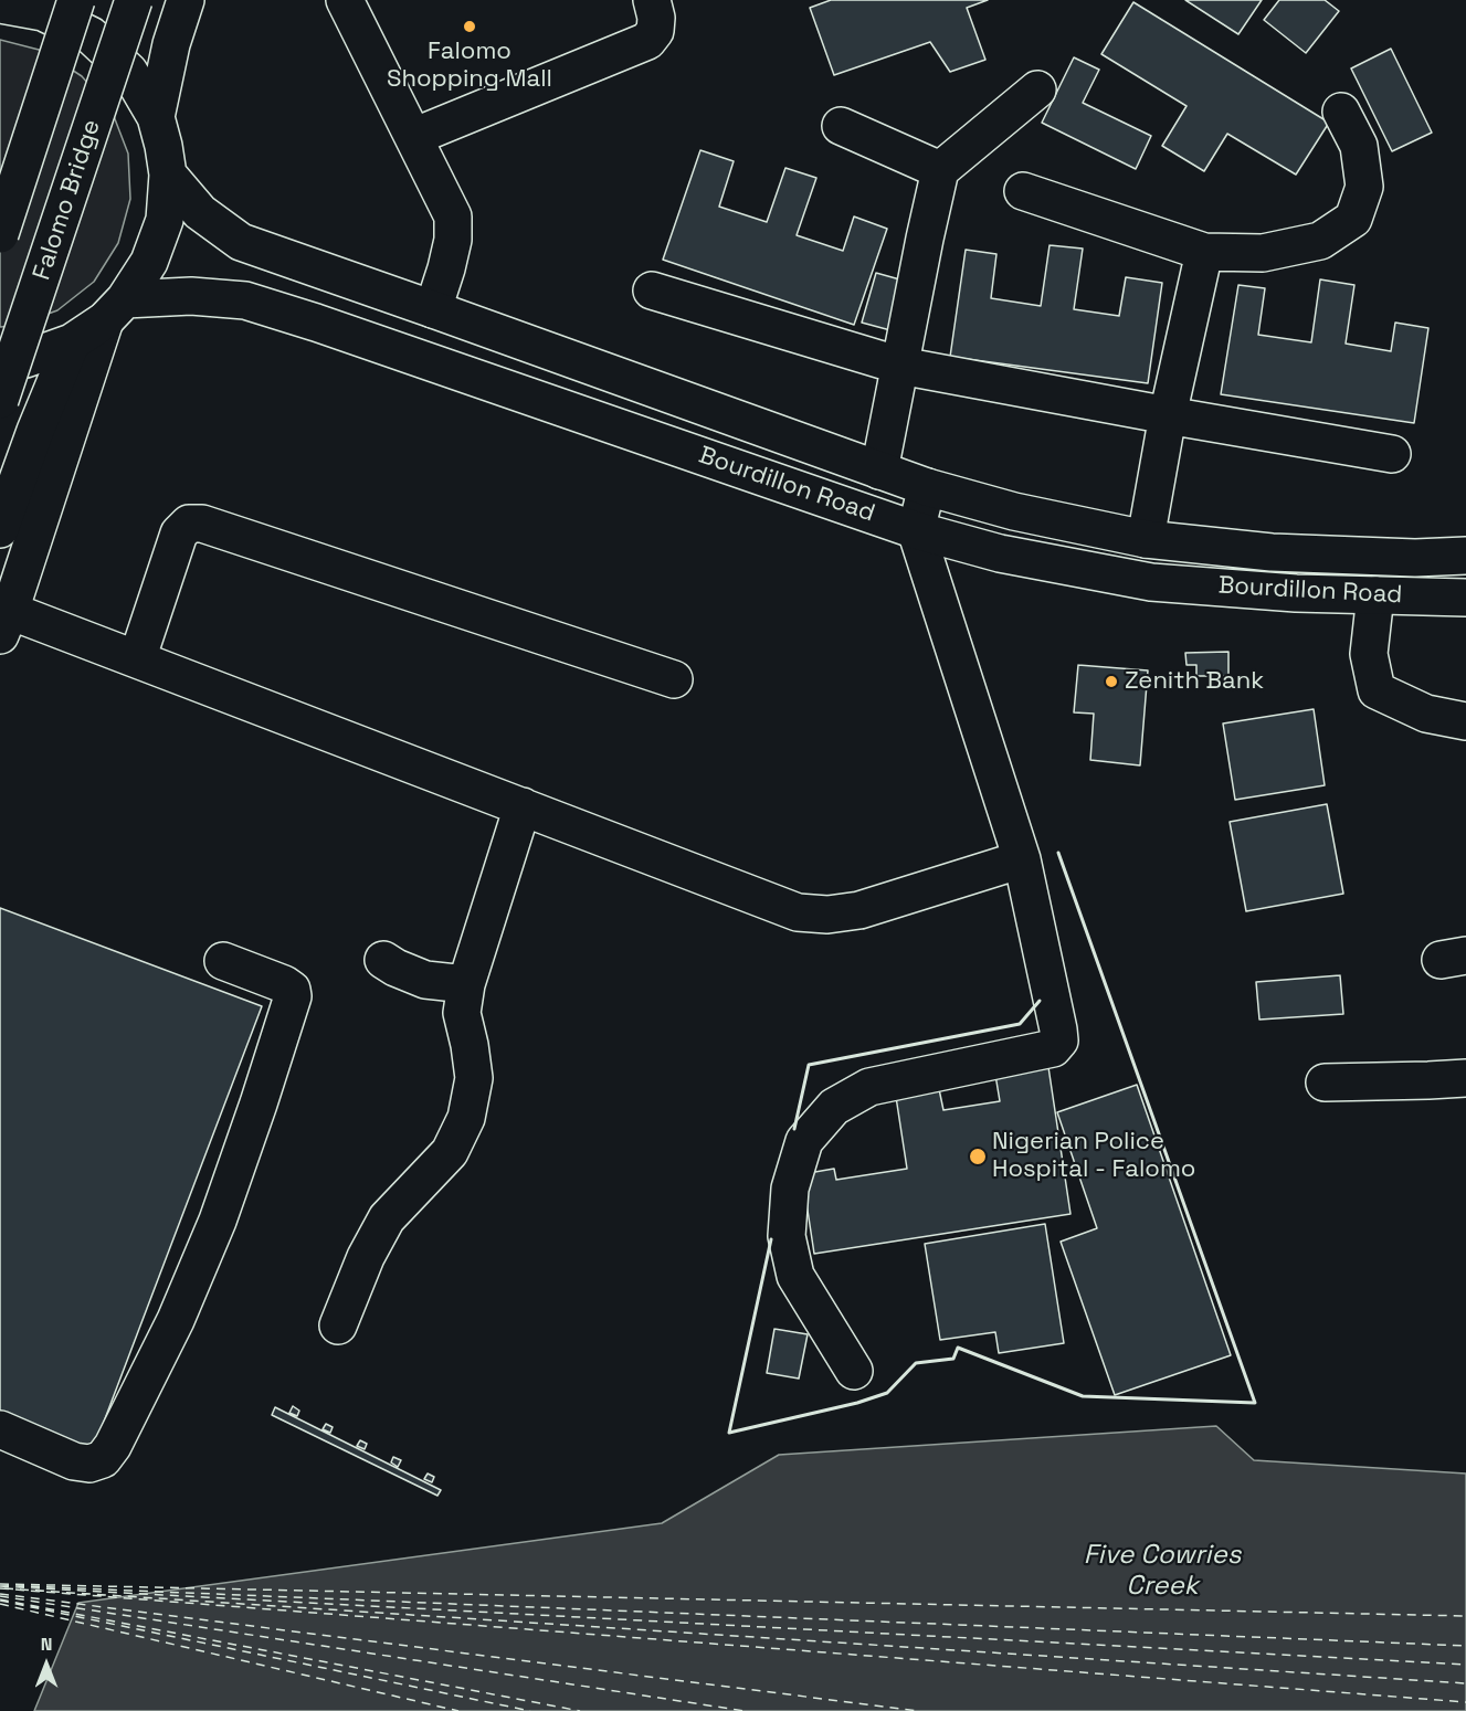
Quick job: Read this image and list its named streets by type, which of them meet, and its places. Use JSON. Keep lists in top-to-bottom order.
{
  "streets": {
    "main road": ["Falomo Bridge", "Bourdillon Road"]
  },
  "water": ["Five Cowries Creek"],
  "places": ["Falomo Shopping Mall", "Zenith Bank", "Nigerian Police Hospital - Falomo"],
  "north": "top"
}
